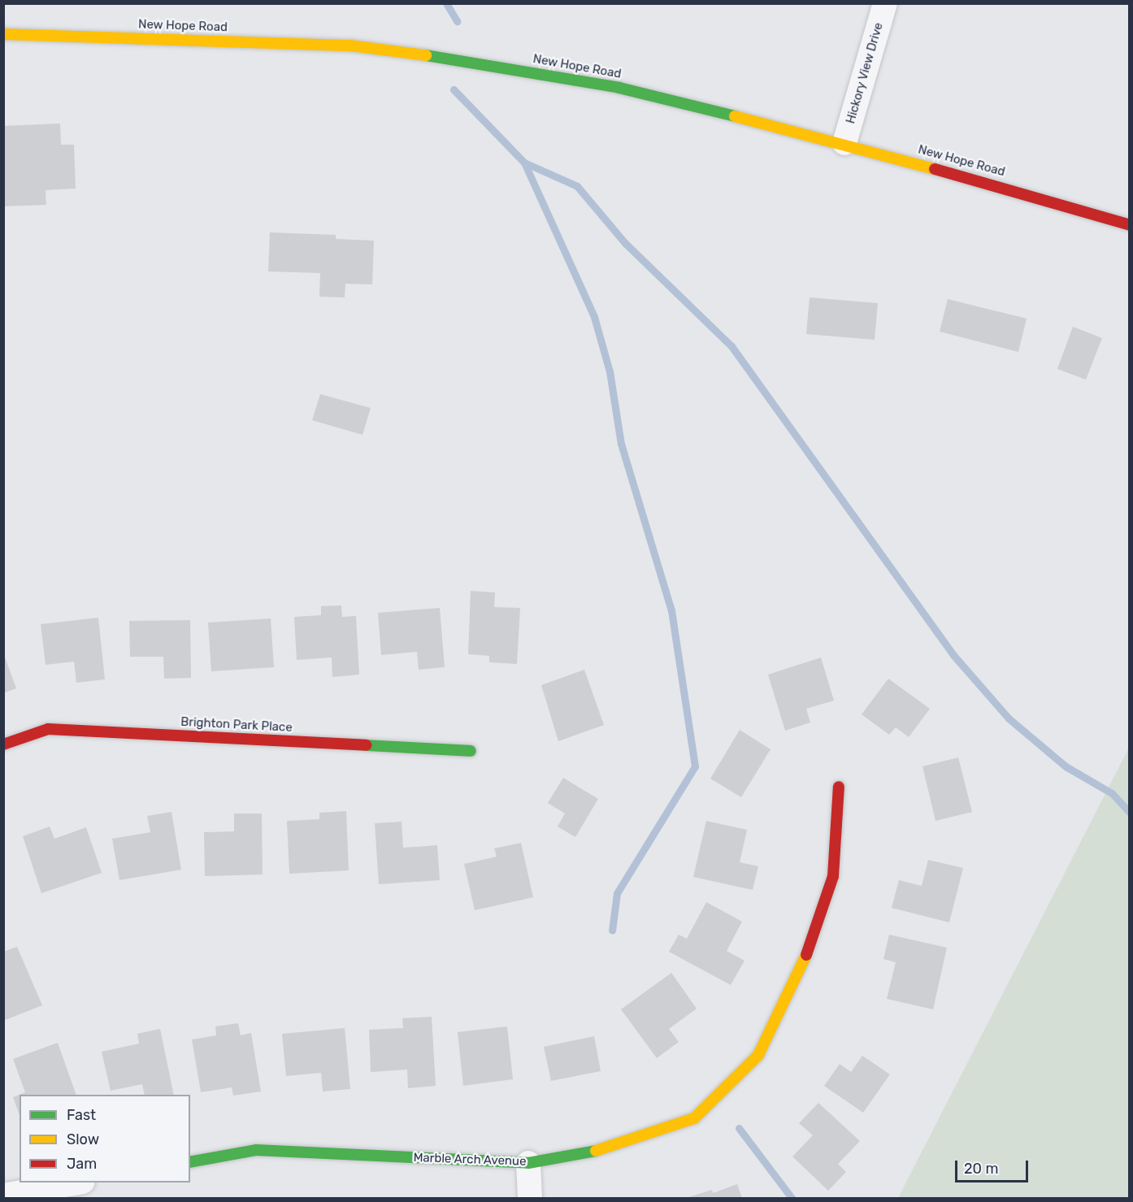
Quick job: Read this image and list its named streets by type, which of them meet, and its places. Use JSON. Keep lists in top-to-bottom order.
{
  "streets": {
    "street": [
      "New Hope Road",
      "Hickory View Drive",
      "Brighton Park Place",
      "Marble Arch Avenue"
    ]
  },
  "crossings": [
    ["New Hope Road", "Hickory View Drive"]
  ],
  "legend": ["Fast", "Slow", "Jam"],
  "scale_bar": "20 m"
}
